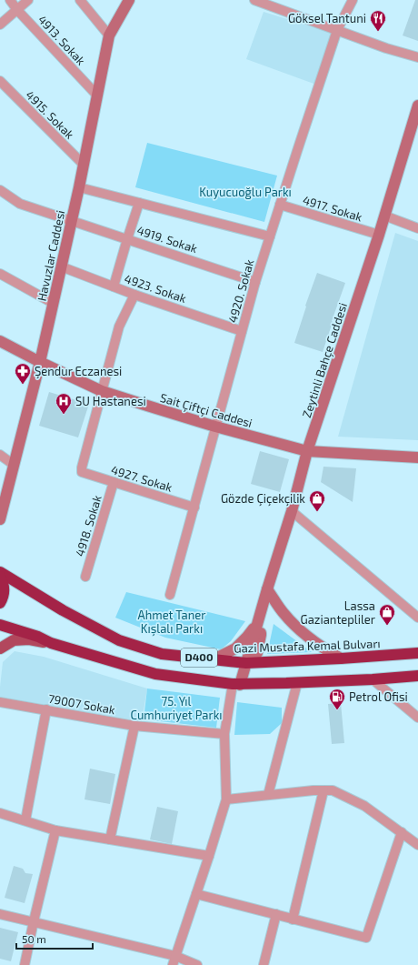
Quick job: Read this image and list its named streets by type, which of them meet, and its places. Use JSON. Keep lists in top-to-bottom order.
{
  "streets": {
    "highway": ["Gazi Mustafa Kemal Bulvarı", "D400"],
    "street": [
      "4913. Sokak",
      "4915. Sokak",
      "4917. Sokak",
      "4919. Sokak",
      "Havuzlar Caddesi",
      "4923. Sokak",
      "4920. Sokak",
      "Zeytinli Bahçe Caddesi",
      "Sait Çiftçi Caddesi",
      "4927. Sokak",
      "4918. Sokak",
      "79007 Sokak"
    ]
  },
  "crossings": [
    ["4913. Sokak", "Havuzlar Caddesi"],
    ["4915. Sokak", "Havuzlar Caddesi"],
    ["4917. Sokak", "4920. Sokak"],
    ["4917. Sokak", "Zeytinli Bahçe Caddesi"],
    ["4919. Sokak", "Havuzlar Caddesi"],
    ["4919. Sokak", "4920. Sokak"],
    ["Havuzlar Caddesi", "4923. Sokak"],
    ["Havuzlar Caddesi", "Sait Çiftçi Caddesi"],
    ["4923. Sokak", "4920. Sokak"],
    ["4920. Sokak", "Sait Çiftçi Caddesi"],
    ["4920. Sokak", "4927. Sokak"],
    ["Zeytinli Bahçe Caddesi", "Sait Çiftçi Caddesi"],
    ["Sait Çiftçi Caddesi", "4927. Sokak"],
    ["4927. Sokak", "4918. Sokak"]
  ],
  "parks": ["Kuyucuoğlu Parkı", "Ahmet Taner Kışlalı Parkı", "75. Yıl Cumhuriyet Parkı"],
  "places": {
    "restaurant": ["Göksel Tantuni"],
    "pharmacy": ["Şendur Eczanesi"],
    "hospital": ["SU Hastanesi"],
    "shop": ["Gözde Çiçekçilik", "Lassa Gaziantepliler"],
    "fuel station": ["Petrol Ofisi"]
  },
  "scale_bar": "50 m"
}
